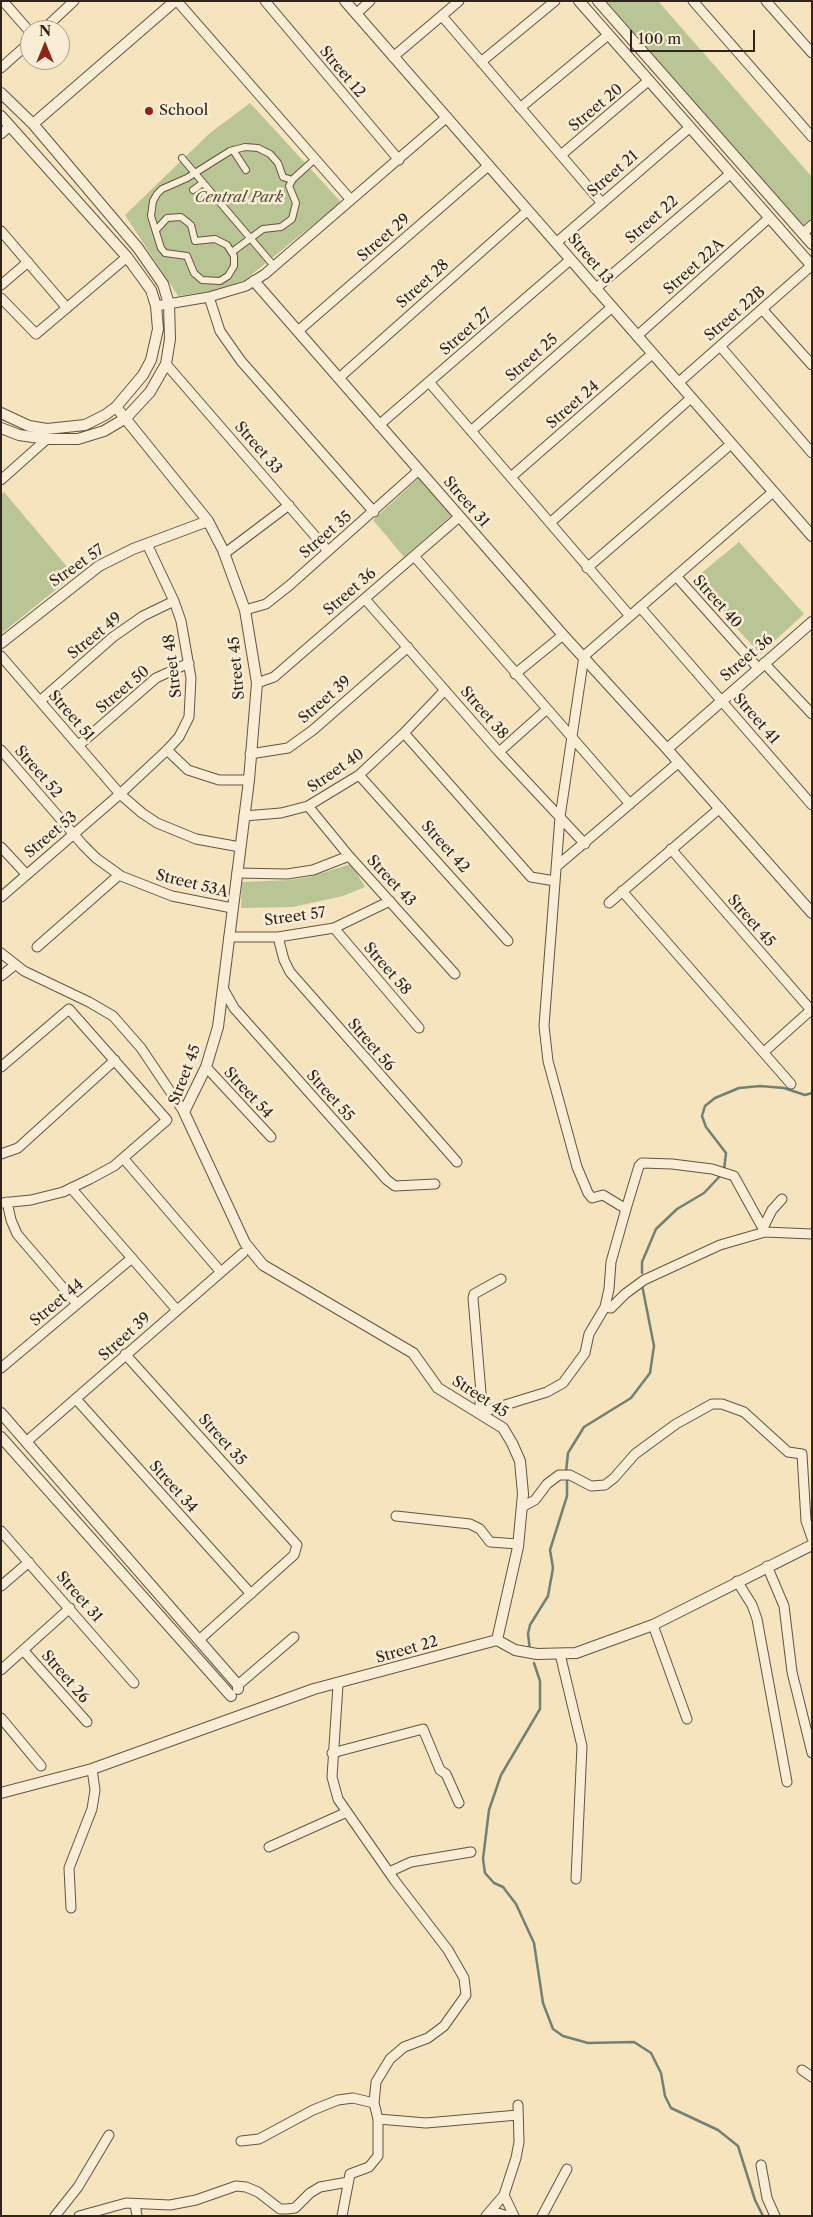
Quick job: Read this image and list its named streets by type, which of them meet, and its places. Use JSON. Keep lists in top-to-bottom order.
{
  "streets": {
    "street": [
      "Street 12",
      "Street 20",
      "Street 21",
      "Street 22",
      "Street 29",
      "Street 13",
      "Street 22A",
      "Street 28",
      "Street 22B",
      "Street 27",
      "Street 25",
      "Street 24",
      "Street 33",
      "Street 31",
      "Street 35",
      "Street 57",
      "Street 36",
      "Street 40",
      "Street 49",
      "Street 48",
      "Street 45",
      "Street 50",
      "Street 39",
      "Street 38",
      "Street 51",
      "Street 41",
      "Street 52",
      "Street 53",
      "Street 42",
      "Street 43",
      "Street 53A",
      "Street 58",
      "Street 56",
      "Street 54",
      "Street 55",
      "Street 44",
      "Street 34",
      "Street 26"
    ]
  },
  "crossings": [
    ["Street 21", "Street 13"],
    ["Street 22", "Street 13"],
    ["Street 22", "Street 45"],
    ["Street 29", "Street 13"],
    ["Street 29", "Street 31"],
    ["Street 13", "Street 22A"],
    ["Street 13", "Street 28"],
    ["Street 13", "Street 22B"],
    ["Street 13", "Street 27"],
    ["Street 13", "Street 25"],
    ["Street 13", "Street 24"],
    ["Street 28", "Street 31"],
    ["Street 27", "Street 31"],
    ["Street 33", "Street 35"],
    ["Street 31", "Street 35"],
    ["Street 31", "Street 36"],
    ["Street 35", "Street 45"],
    ["Street 35", "Street 39"],
    ["Street 35", "Street 34"],
    ["Street 57", "Street 48"],
    ["Street 57", "Street 45"],
    ["Street 57", "Street 43"],
    ["Street 57", "Street 58"],
    ["Street 57", "Street 56"],
    ["Street 36", "Street 40"],
    ["Street 36", "Street 45"],
    ["Street 36", "Street 38"],
    ["Street 36", "Street 41"],
    ["Street 40", "Street 45"],
    ["Street 40", "Street 38"],
    ["Street 40", "Street 42"],
    ["Street 40", "Street 43"],
    ["Street 49", "Street 48"],
    ["Street 49", "Street 51"],
    ["Street 48", "Street 50"],
    ["Street 48", "Street 51"],
    ["Street 48", "Street 53"],
    ["Street 45", "Street 39"],
    ["Street 45", "Street 51"],
    ["Street 45", "Street 53A"],
    ["Street 45", "Street 54"],
    ["Street 45", "Street 55"],
    ["Street 50", "Street 51"],
    ["Street 39", "Street 38"],
    ["Street 39", "Street 34"],
    ["Street 51", "Street 53"],
    ["Street 52", "Street 53"],
    ["Street 52", "Street 53A"],
    ["Street 53", "Street 53A"]
  ],
  "parks": ["Central Park"],
  "places": ["School"],
  "scale_bar": "100 m",
  "north": "top"
}
